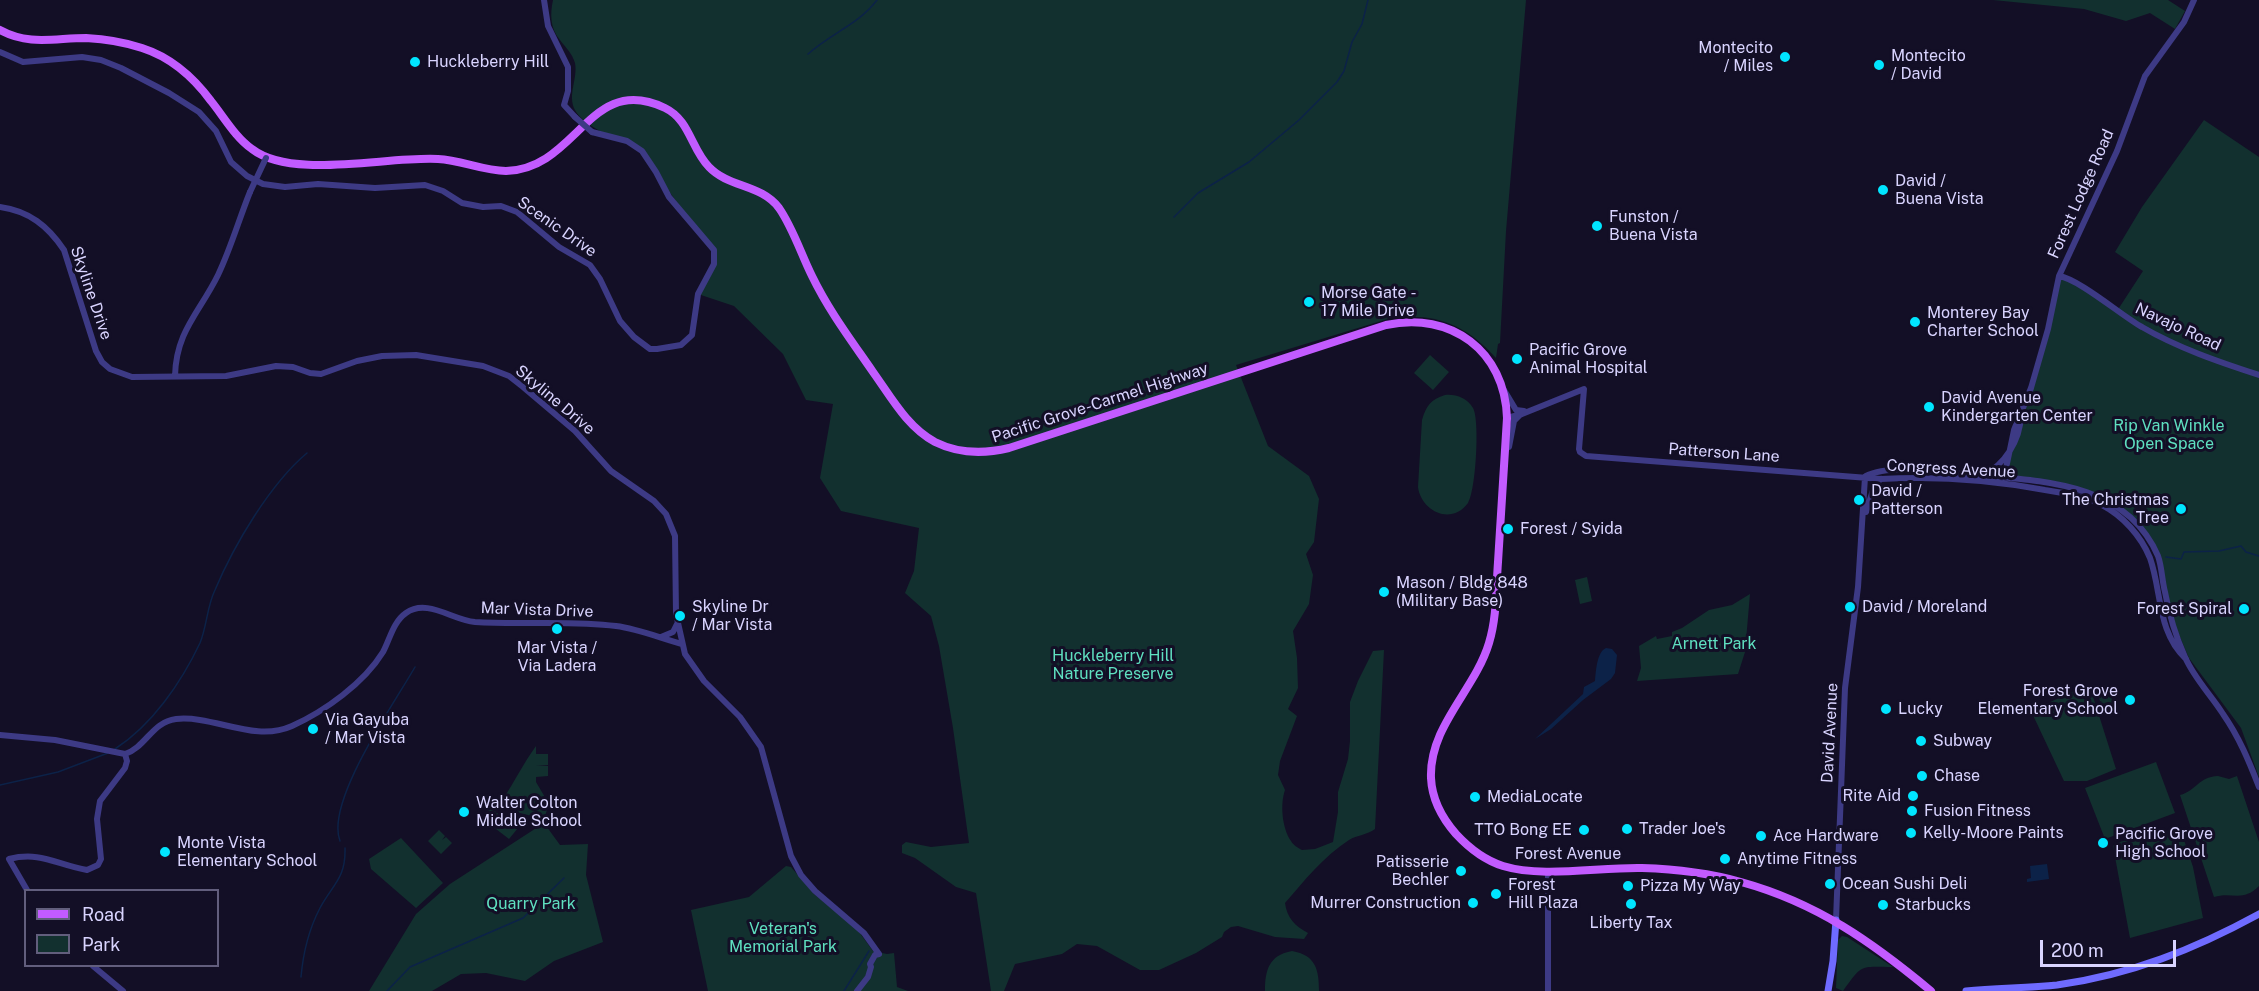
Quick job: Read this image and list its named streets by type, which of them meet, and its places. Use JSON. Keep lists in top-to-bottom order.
{
  "streets": {
    "main road": ["Pacific Grove-Carmel Highway", "David Avenue", "Forest Avenue"],
    "street": [
      "Forest Lodge Road",
      "Scenic Drive",
      "Skyline Drive",
      "Navajo Road",
      "Patterson Lane",
      "Congress Avenue",
      "Mar Vista Drive"
    ]
  },
  "crossings": [
    ["Forest Lodge Road", "Navajo Road"],
    ["Forest Lodge Road", "Congress Avenue"],
    ["Skyline Drive", "Mar Vista Drive"],
    ["Pacific Grove-Carmel Highway", "Forest Avenue"],
    ["Patterson Lane", "Congress Avenue"],
    ["Patterson Lane", "David Avenue"],
    ["Congress Avenue", "David Avenue"],
    ["David Avenue", "Forest Avenue"]
  ],
  "parks": [
    "Rip Van Winkle Open Space",
    "Arnett Park",
    "Huckleberry Hill Nature Preserve",
    "Quarry Park",
    "Veteran's Memorial Park"
  ],
  "places": [
    "Montecito / Miles",
    "Huckleberry Hill",
    "Montecito / David",
    "David / Buena Vista",
    "Funston / Buena Vista",
    "Morse Gate - 17 Mile Drive",
    "Monterey Bay Charter School",
    "Pacific Grove Animal Hospital",
    "David Avenue Kindergarten Center",
    "David / Patterson",
    "The Christmas Tree",
    "Forest / Syida",
    "Mason / Bldg 848 (Military Base)",
    "David / Moreland",
    "Forest Spiral",
    "Skyline Dr / Mar Vista",
    "Mar Vista / Via Ladera",
    "Forest Grove Elementary School",
    "Lucky",
    "Via Gayuba / Mar Vista",
    "Subway",
    "Chase",
    "Rite Aid",
    "MediaLocate",
    "Fusion Fitness",
    "Walter Colton Middle School",
    "Trader Joe's",
    "TTO Bong EE",
    "Kelly-Moore Paints",
    "Ace Hardware",
    "Pacific Grove High School",
    "Monte Vista Elementary School",
    "Anytime Fitness",
    "Patisserie Bechler",
    "Ocean Sushi Deli",
    "Pizza My Way",
    "Forest Hill Plaza",
    "Murrer Construction",
    "Liberty Tax",
    "Starbucks"
  ],
  "legend": ["Road", "Park"],
  "scale_bar": "200 m"
}
